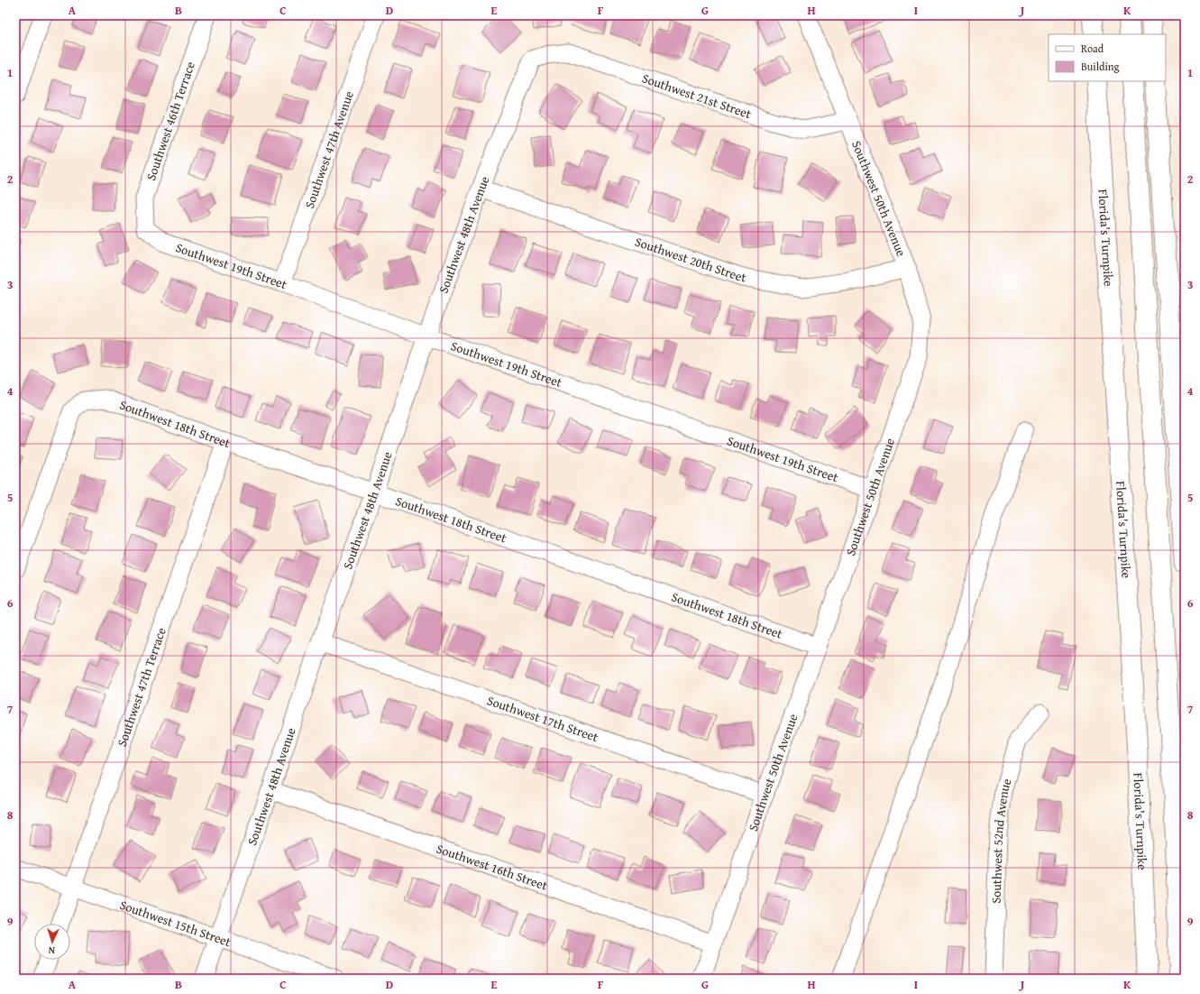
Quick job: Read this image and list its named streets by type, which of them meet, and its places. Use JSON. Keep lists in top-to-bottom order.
{
  "streets": {
    "highway": ["Florida's Turnpike"],
    "street": [
      "Southwest 21st Street",
      "Southwest 46th Terrace",
      "Southwest 47th Avenue",
      "Southwest 50th Avenue",
      "Southwest 48th Avenue",
      "Southwest 20th Street",
      "Southwest 19th Street",
      "Southwest 18th Street",
      "Southwest 47th Terrace",
      "Southwest 17th Street",
      "Southwest 52nd Avenue",
      "Southwest 16th Street",
      "Southwest 15th Street"
    ]
  },
  "crossings": [
    ["Southwest 21st Street", "Southwest 50th Avenue"],
    ["Southwest 21st Street", "Southwest 48th Avenue"],
    ["Southwest 46th Terrace", "Southwest 19th Street"],
    ["Southwest 47th Avenue", "Southwest 19th Street"],
    ["Southwest 50th Avenue", "Southwest 20th Street"],
    ["Southwest 50th Avenue", "Southwest 19th Street"],
    ["Southwest 50th Avenue", "Southwest 18th Street"],
    ["Southwest 50th Avenue", "Southwest 17th Street"],
    ["Southwest 50th Avenue", "Southwest 16th Street"],
    ["Southwest 48th Avenue", "Southwest 20th Street"],
    ["Southwest 48th Avenue", "Southwest 19th Street"],
    ["Southwest 48th Avenue", "Southwest 18th Street"],
    ["Southwest 48th Avenue", "Southwest 17th Street"],
    ["Southwest 48th Avenue", "Southwest 16th Street"],
    ["Southwest 48th Avenue", "Southwest 15th Street"],
    ["Southwest 18th Street", "Southwest 47th Terrace"],
    ["Southwest 47th Terrace", "Southwest 15th Street"]
  ],
  "legend": ["Road", "Building"],
  "north": "bottom",
  "grid": {
    "columns": [
      "A",
      "B",
      "C",
      "D",
      "E",
      "F",
      "G",
      "H",
      "I",
      "J",
      "K"
    ],
    "rows": [
      "1",
      "2",
      "3",
      "4",
      "5",
      "6",
      "7",
      "8",
      "9"
    ]
  }
}
